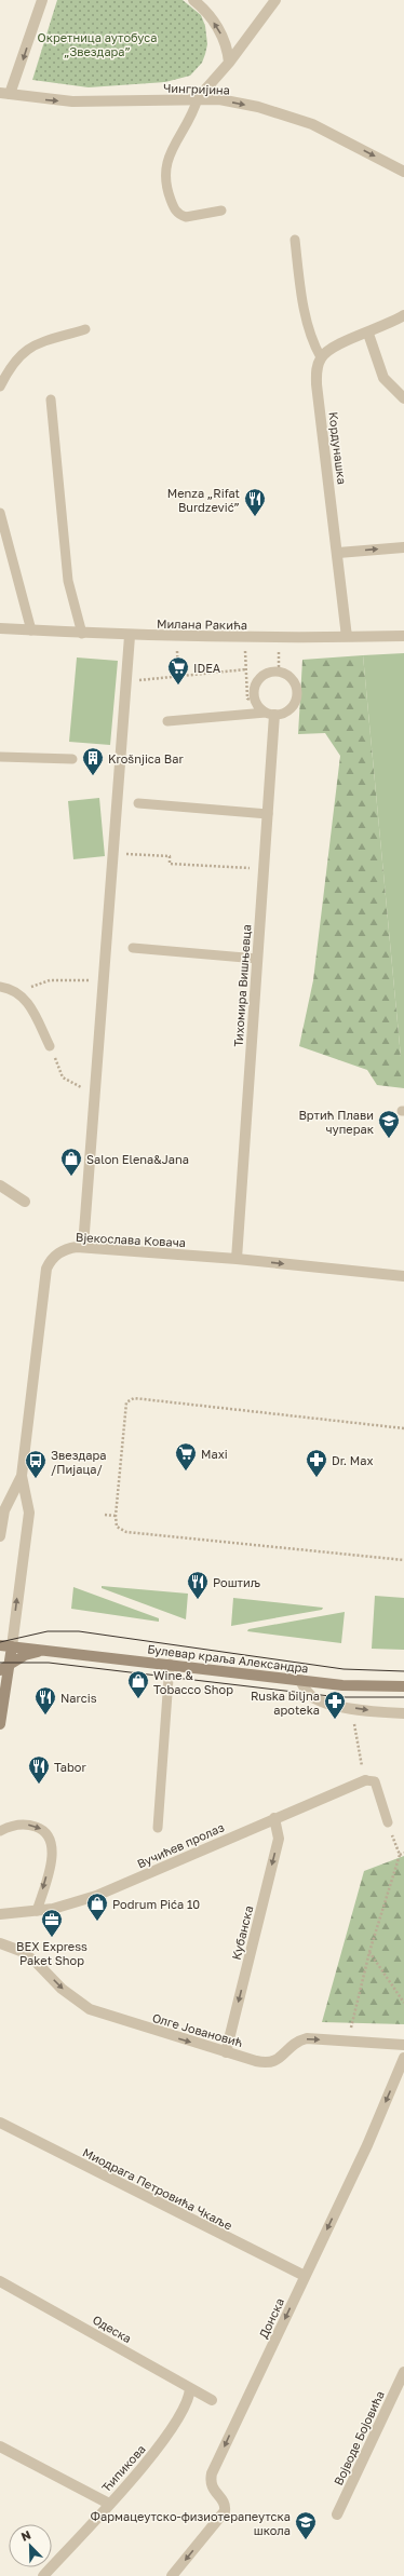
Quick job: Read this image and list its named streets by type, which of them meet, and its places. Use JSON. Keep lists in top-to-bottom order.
{
  "streets": {
    "main road": ["Вјекослава Ковача", "Булевар краља Александра"],
    "street": [
      "Чингријина",
      "Кордунашка",
      "Милана Ракића",
      "Тихомира Вишњевца",
      "Вучићев пролаз",
      "Кубанска",
      "Олге Јовановић",
      "Миодрага Петровића Чкаље",
      "Донска",
      "Одеска",
      "Војводе Бојовића",
      "Ћипикова"
    ]
  },
  "crossings": [
    ["Кордунашка", "Милана Ракића"],
    ["Тихомира Вишњевца", "Вјекослава Ковача"],
    ["Вјекослава Ковача", "Булевар краља Александра"],
    ["Вучићев пролаз", "Кубанска"],
    ["Кубанска", "Олге Јовановић"],
    ["Миодрага Петровића Чкаље", "Донска"],
    ["Одеска", "Ћипикова"]
  ],
  "one_way": [
    "Чингријина",
    "Кубанска",
    "Олге Јовановић",
    "Донска"
  ],
  "parks": ["Окретница аутобуса „Звездара”"],
  "places": {
    "restaurant": [
      "Menza „Rifat Burdzević”",
      "Роштиљ",
      "Narcis",
      "Tabor"
    ],
    "supermarket": ["IDEA", "Maxi"],
    "building": ["Krošnjica Bar"],
    "school or university": ["Вртић Плави чуперак", "Фармацеутско-физиотерапеутска школа"],
    "shop": ["Salon Elena&Jana", "Wine & Tobacco Shop", "Podrum Pića 10"],
    "pharmacy": ["Dr. Max", "Ruska biljna apoteka"],
    "bus stop": ["Звездара /Пијаца/"],
    "office": ["BEX Express Paket Shop"]
  },
  "north": "top left"
}
